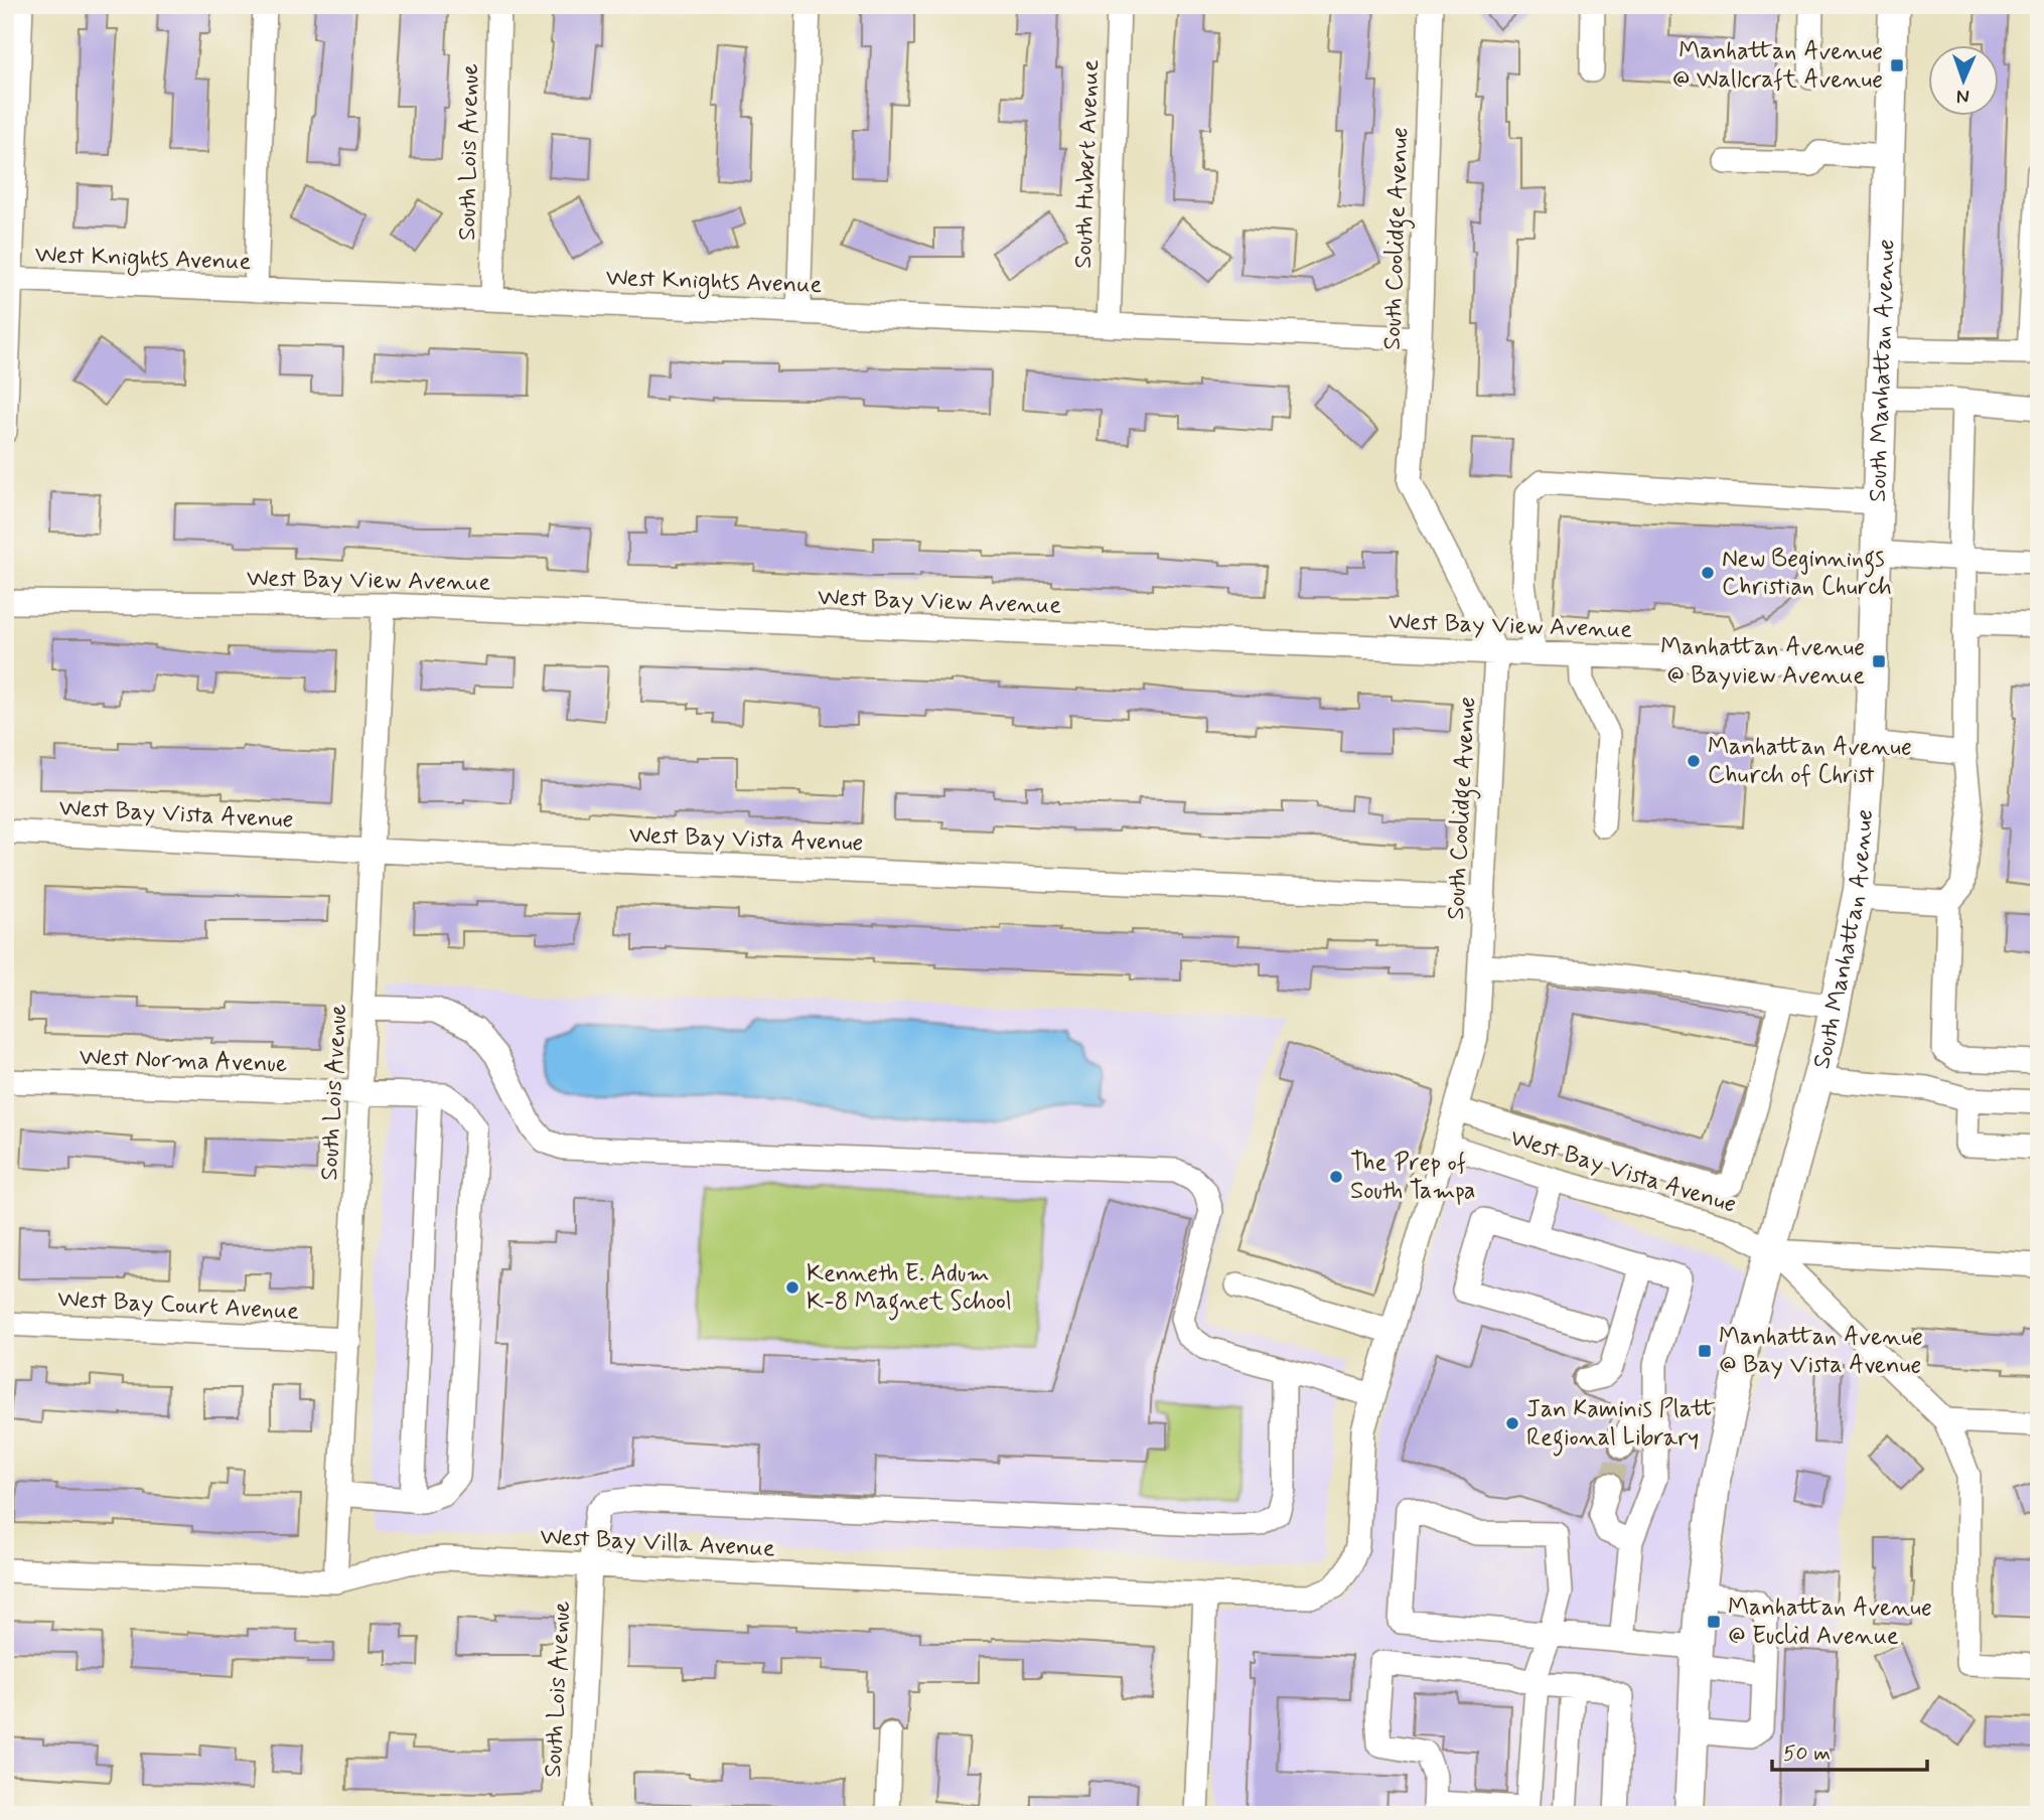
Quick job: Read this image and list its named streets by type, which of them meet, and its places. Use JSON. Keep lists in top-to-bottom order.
{
  "streets": {
    "main road": ["South Manhattan Avenue"],
    "street": [
      "South Lois Avenue",
      "South Hubert Avenue",
      "South Coolidge Avenue",
      "West Knights Avenue",
      "West Bay View Avenue",
      "West Bay Vista Avenue",
      "West Norma Avenue",
      "West Bay Court Avenue",
      "West Bay Villa Avenue"
    ]
  },
  "crossings": [
    ["South Lois Avenue", "West Knights Avenue"],
    ["South Lois Avenue", "West Bay View Avenue"],
    ["South Lois Avenue", "West Bay Vista Avenue"],
    ["South Lois Avenue", "West Norma Avenue"],
    ["South Lois Avenue", "West Bay Court Avenue"],
    ["South Lois Avenue", "West Bay Villa Avenue"],
    ["South Hubert Avenue", "West Knights Avenue"],
    ["South Coolidge Avenue", "West Knights Avenue"],
    ["South Coolidge Avenue", "West Bay View Avenue"],
    ["South Coolidge Avenue", "West Bay Vista Avenue"],
    ["South Coolidge Avenue", "West Bay Villa Avenue"],
    ["South Manhattan Avenue", "West Bay View Avenue"],
    ["South Manhattan Avenue", "West Bay Vista Avenue"]
  ],
  "places": {
    "transit": [
      "Manhattan Avenue @ Wallcraft Avenue",
      "Manhattan Avenue @ Bayview Avenue",
      "Manhattan Avenue @ Bay Vista Avenue",
      "Manhattan Avenue @ Euclid Avenue"
    ],
    "other": [
      "New Beginnings Christian Church",
      "Manhattan Avenue Church of Christ",
      "The Prep of South Tampa",
      "Kenneth E. Adum K-8 Magnet School",
      "Jan Kaminis Platt Regional Library"
    ]
  },
  "scale_bar": "50 m",
  "north": "bottom"
}
